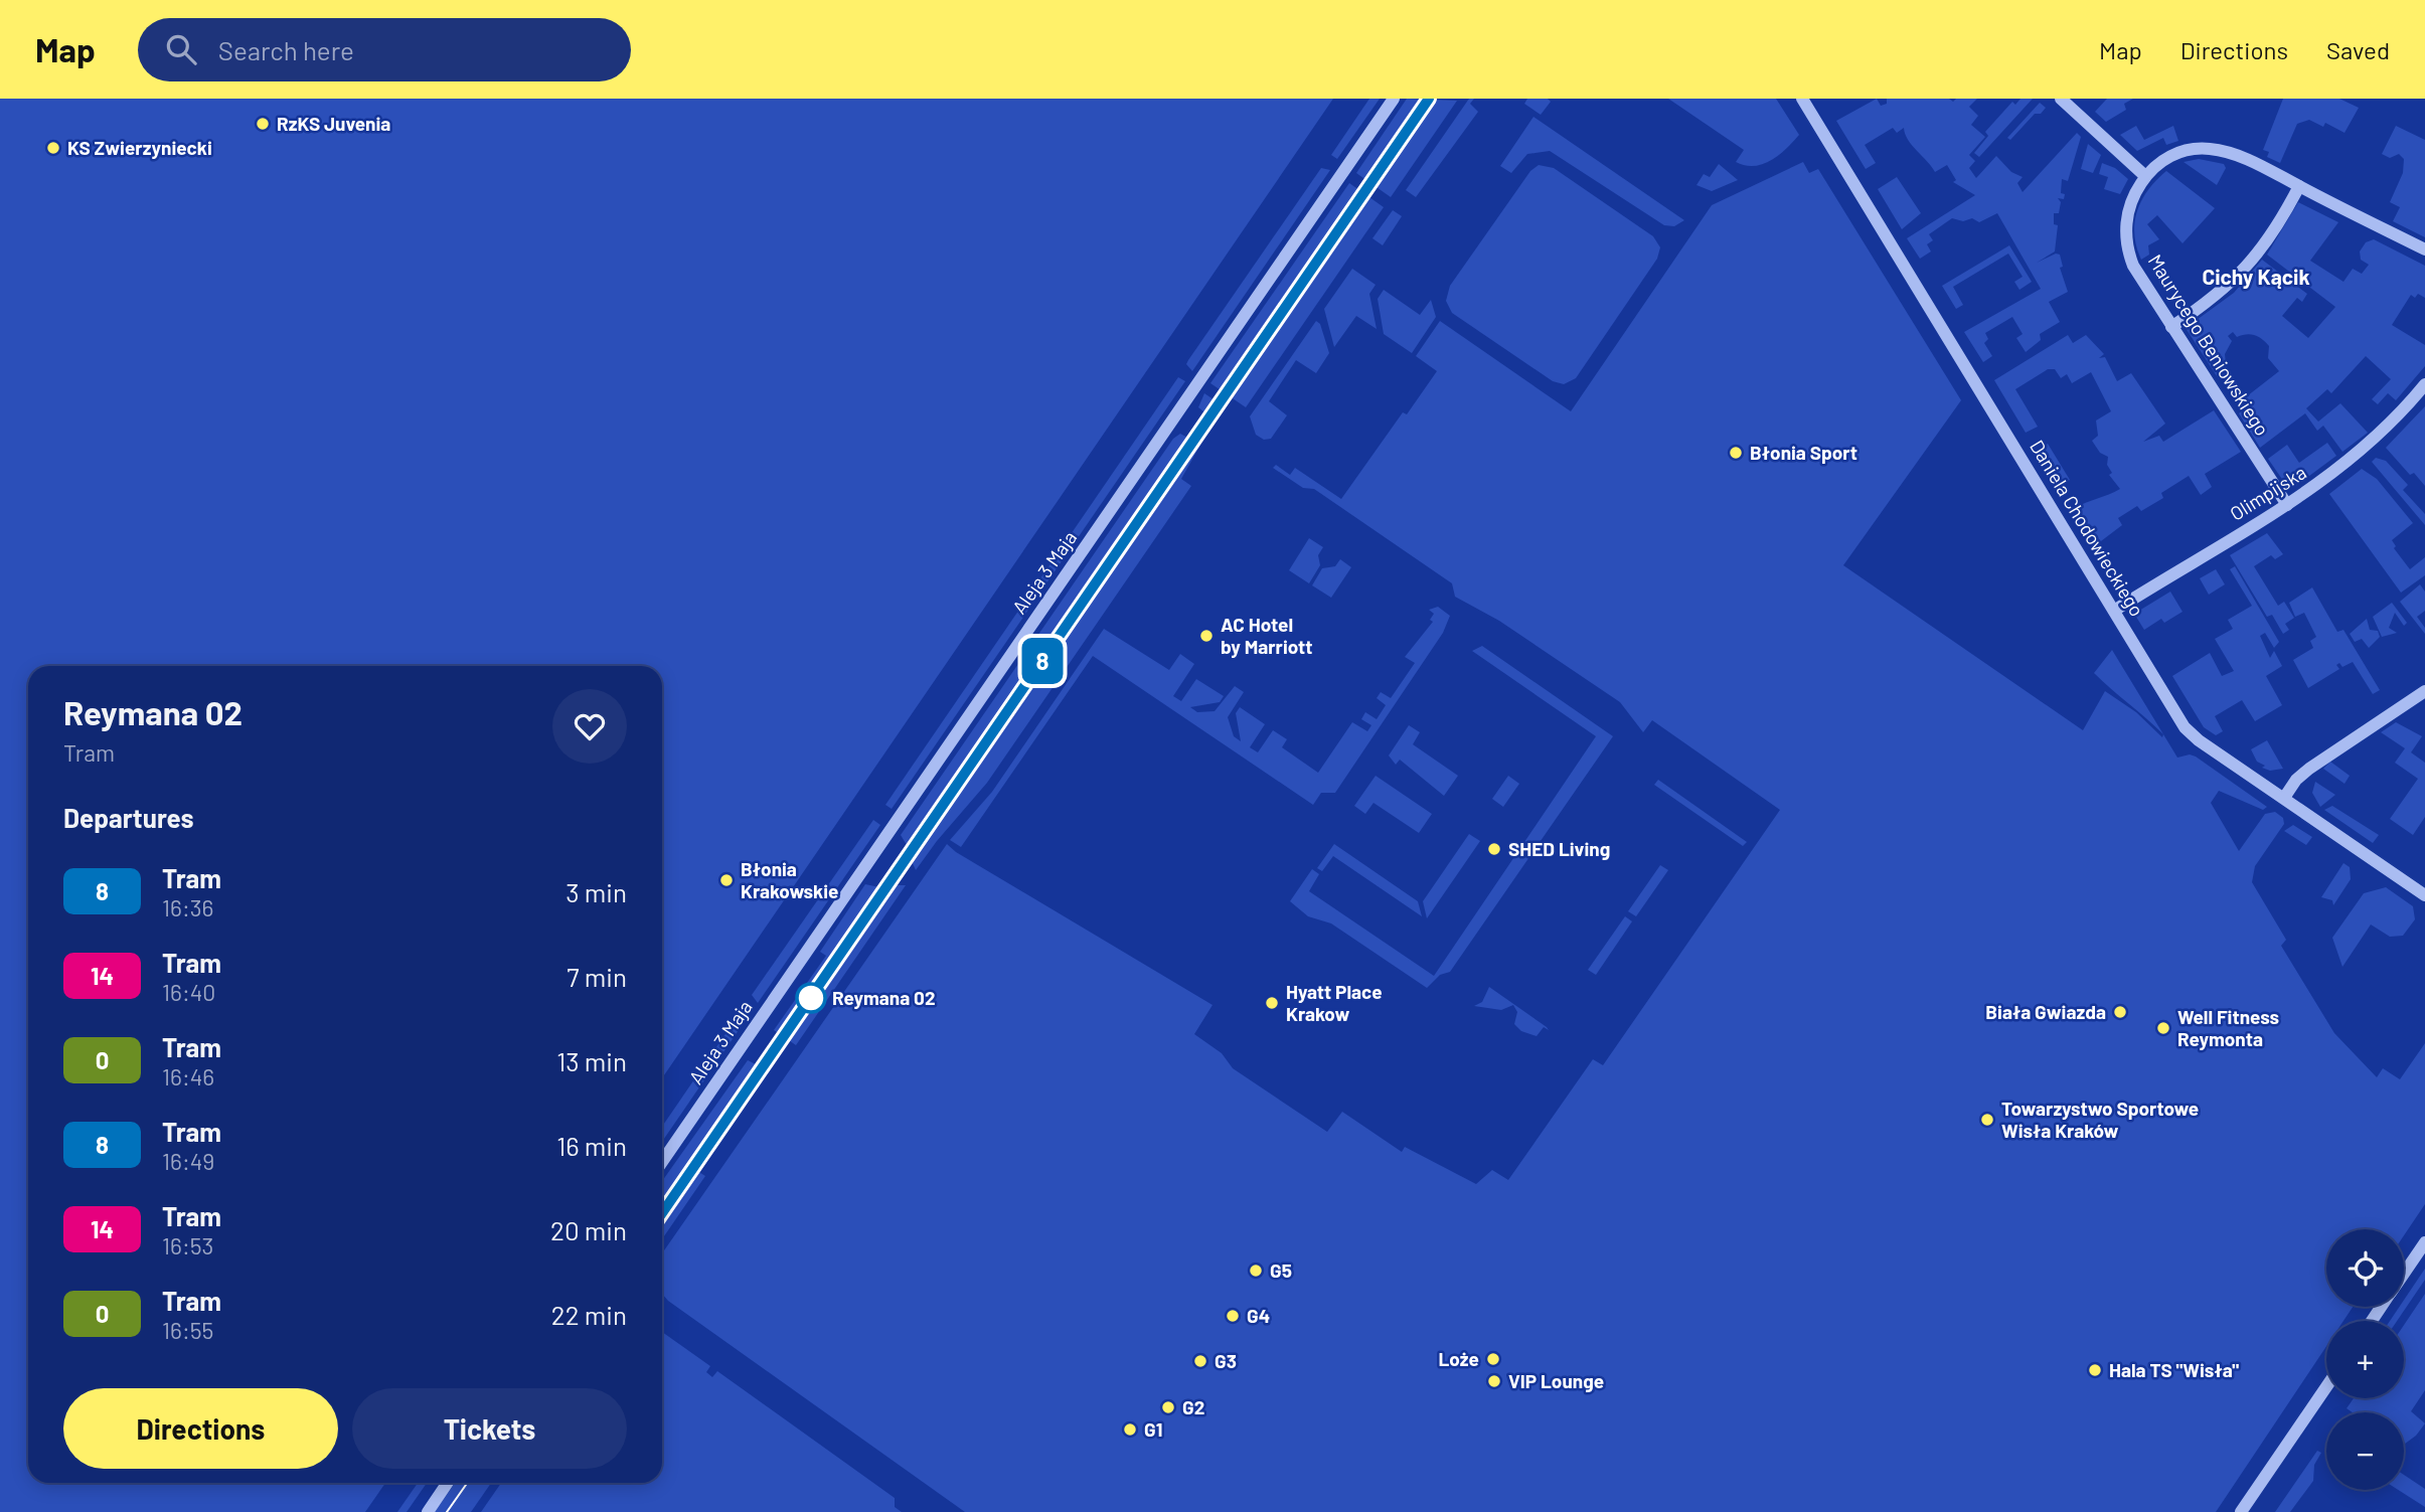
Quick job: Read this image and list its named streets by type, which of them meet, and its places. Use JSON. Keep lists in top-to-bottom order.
{
  "streets": {
    "street": [
      "Maurycego Beniowskiego",
      "Olimpijska",
      "Daniela Chodowieckiego",
      "Aleja 3 Maja"
    ]
  },
  "crossings": [
    ["Maurycego Beniowskiego", "Olimpijska"],
    ["Olimpijska", "Daniela Chodowieckiego"]
  ],
  "districts": ["Cichy Kącik"],
  "places": [
    "RzKS Juvenia",
    "KS Zwierzyniecki",
    "Błonia Sport",
    "AC Hotel by Marriott",
    "SHED Living",
    "Błonia Krakowskie",
    "Reymana 02",
    "Hyatt Place Krakow",
    "Biała Gwiazda",
    "Well Fitness Reymonta",
    "Towarzystwo Sportowe Wisła Kraków",
    "G5",
    "G4",
    "Loże",
    "G3",
    "Hala TS \"Wisła\"",
    "VIP Lounge",
    "G2",
    "G1"
  ],
  "lines": ["tram line 8"],
  "page": {
    "header": "Map",
    "search": "Search here",
    "nav": ["Map", "Directions", "Saved"],
    "on_map": "8",
    "heading": [
      ["Reymana 02", "Tram"],
      "Departures"
    ],
    "list": [
      {
        "mark": "8",
        "name": "Tram",
        "note": "16:36",
        "value": "3 min"
      },
      {
        "mark": "14",
        "name": "Tram",
        "note": "16:40",
        "value": "7 min"
      },
      {
        "mark": "0",
        "name": "Tram",
        "note": "16:46",
        "value": "13 min"
      },
      {
        "mark": "8",
        "name": "Tram",
        "note": "16:49",
        "value": "16 min"
      },
      {
        "mark": "14",
        "name": "Tram",
        "note": "16:53",
        "value": "20 min"
      },
      {
        "mark": "0",
        "name": "Tram",
        "note": "16:55",
        "value": "22 min"
      }
    ],
    "map_buttons": ["+", "−"],
    "buttons": ["Directions", "Tickets"]
  }
}
